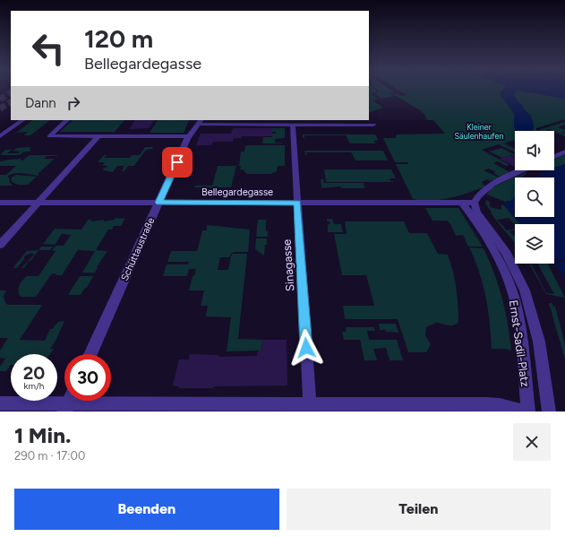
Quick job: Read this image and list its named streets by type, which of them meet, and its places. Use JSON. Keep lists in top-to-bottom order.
{
  "streets": {
    "street": [
      "Bellegardegasse",
      "Schüttaustraße",
      "Sinagasse",
      "Ernst-Sadil-Platz"
    ]
  },
  "crossings": [
    ["Bellegardegasse", "Schüttaustraße"],
    ["Bellegardegasse", "Sinagasse"],
    ["Bellegardegasse", "Ernst-Sadil-Platz"]
  ],
  "parks": ["Kleiner Säulenhaufen"],
  "page": {
    "turn": ["120 m", "Bellegardegasse"],
    "then": "Dann",
    "speed": "20 km/h",
    "limit": "30",
    "heading": ["1 Min.", "290 m · 17:00"],
    "buttons": ["Beenden", "Teilen"]
  }
}
